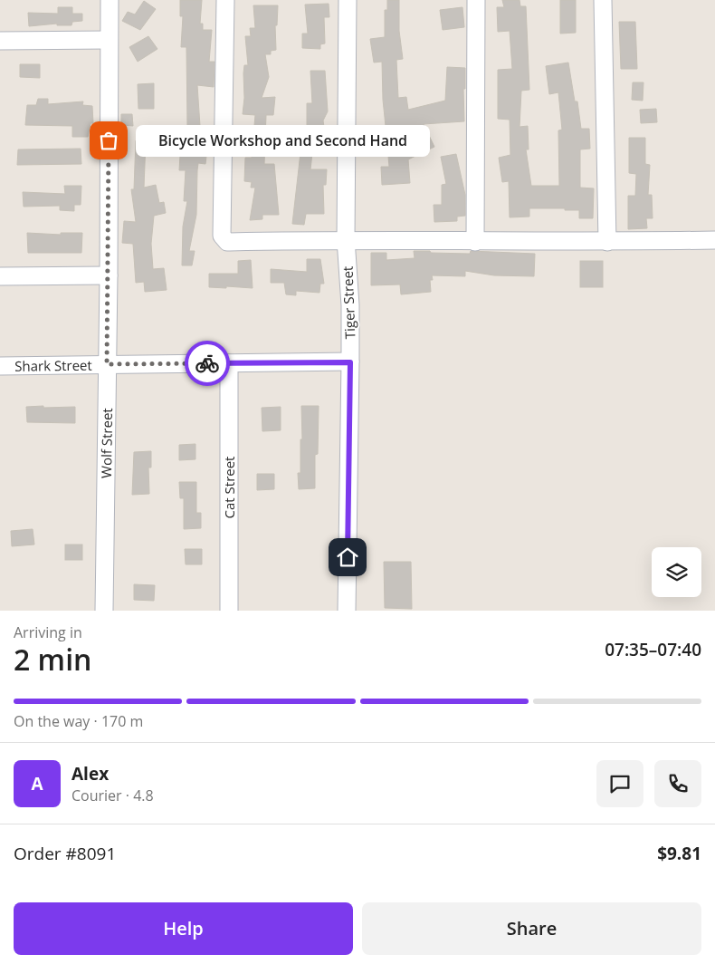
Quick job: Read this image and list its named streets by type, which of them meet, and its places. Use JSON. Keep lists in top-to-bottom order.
{
  "streets": {
    "street": [
      "Tiger Street",
      "Shark Street",
      "Wolf Street",
      "Cat Street"
    ]
  },
  "crossings": [
    ["Tiger Street", "Shark Street"],
    ["Shark Street", "Wolf Street"],
    ["Shark Street", "Cat Street"]
  ],
  "places": ["Bicycle Workshop and Second Hand"],
  "page": {
    "bubble": "Bicycle Workshop and Second Hand",
    "heading": ["2 min", "Arriving in", "07:35–07:40"],
    "panel": [
      "Alex",
      "Courier · 4.8",
      "Order #8091",
      "$9.81"
    ],
    "bar": "On the way · 170 m",
    "round": "A",
    "buttons": ["Help", "Share"]
  }
}
